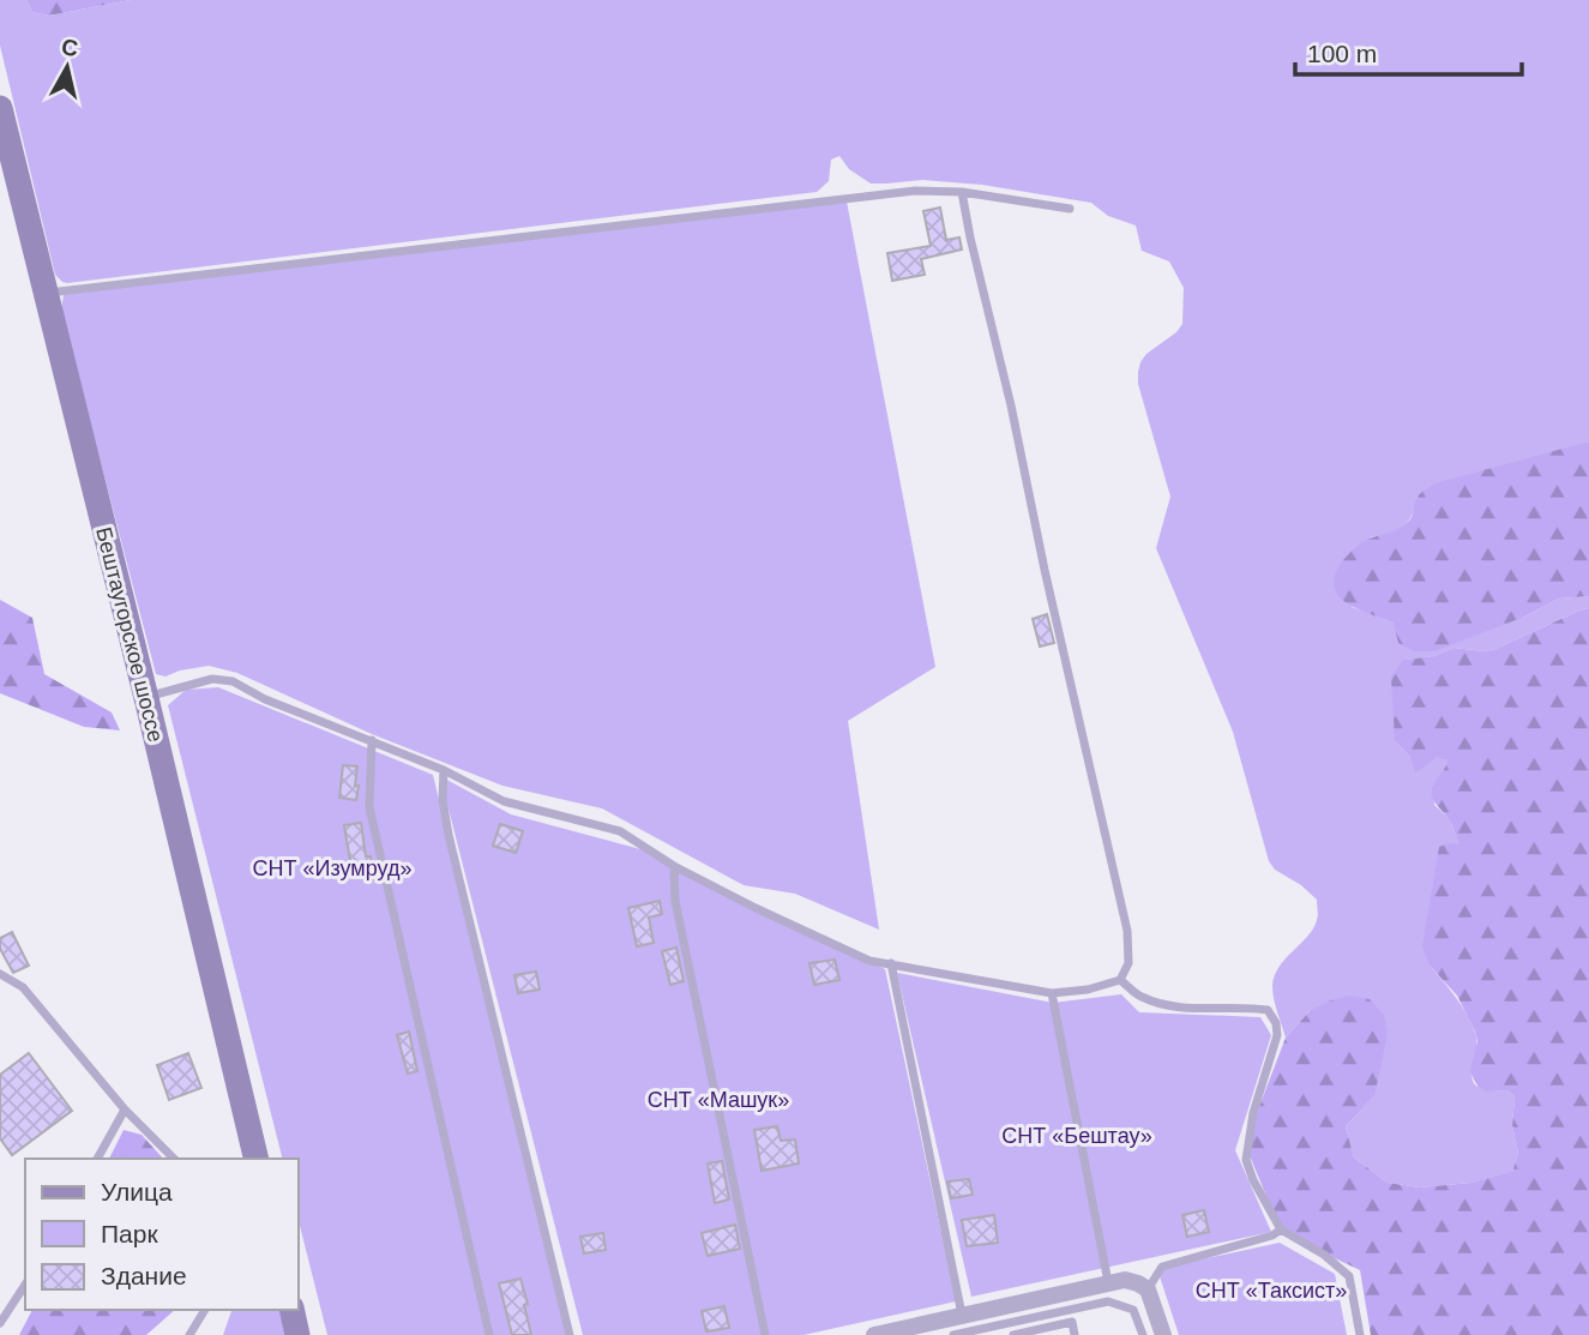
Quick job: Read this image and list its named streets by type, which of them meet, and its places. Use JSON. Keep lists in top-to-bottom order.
{
  "streets": {
    "street": ["Бештаугорское шоссе"]
  },
  "parks": [
    "СНТ «Изумруд»",
    "СНТ «Машук»",
    "СНТ «Бештау»",
    "СНТ «Таксист»"
  ],
  "legend": ["Улица", "Парк", "Здание"],
  "scale_bar": "100 m",
  "north": "top"
}
